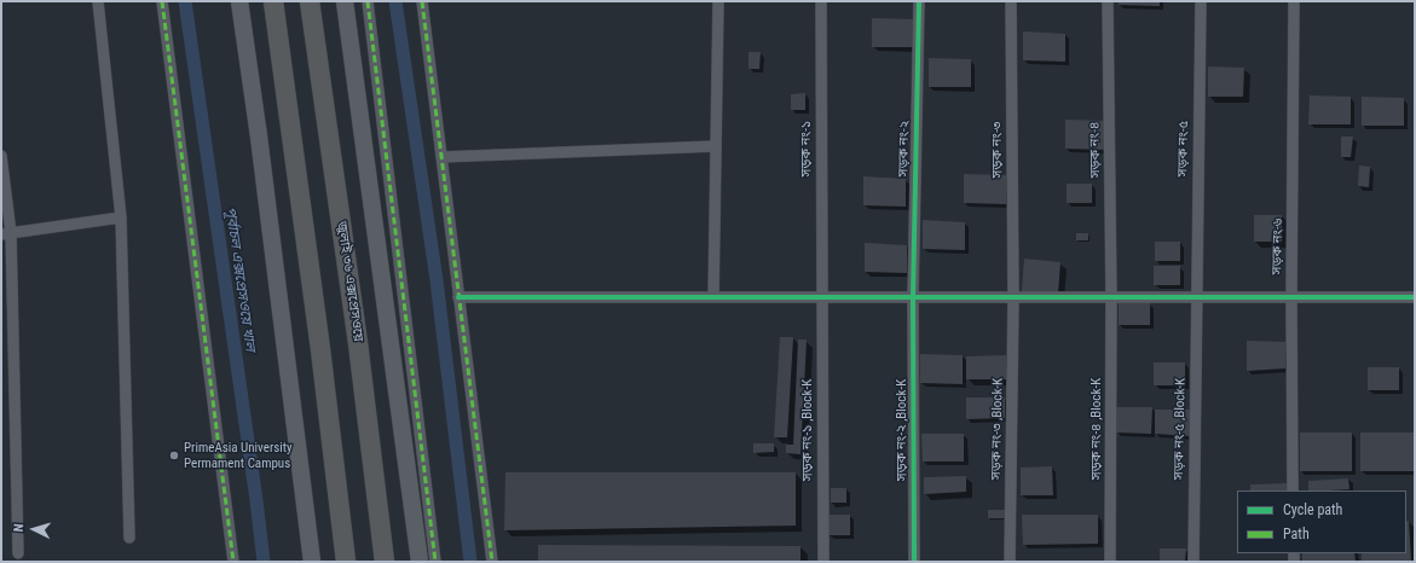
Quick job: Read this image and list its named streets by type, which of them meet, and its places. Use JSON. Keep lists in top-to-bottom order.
{
  "streets": {
    "highway": ["জুলাই ৩৬ এক্সপ্রেসওয়ে"],
    "street": [
      "সড়ক নং-১",
      "সড়ক নং-২",
      "সড়ক নং-৫",
      "সড়ক নং-৩",
      "সড়ক নং-৪",
      "সড়ক নং-৬",
      "সড়ক নং-৩ ,Block-K",
      "সড়ক নং-৪ ,Block-K",
      "সড়ক নং-৫ ,Block-K",
      "সড়ক নং-১ ,Block-K",
      "সড়ক নং-২ ,Block-K"
    ]
  },
  "crossings": [
    ["সড়ক নং-১", "সড়ক নং-১ ,Block-K"],
    ["সড়ক নং-২", "সড়ক নং-২ ,Block-K"],
    ["সড়ক নং-৫", "সড়ক নং-৫ ,Block-K"],
    ["সড়ক নং-৩", "সড়ক নং-৩ ,Block-K"],
    ["সড়ক নং-৪", "সড়ক নং-৪ ,Block-K"]
  ],
  "water": ["পূর্বাচল এক্সপ্রেসওয়ে খাল"],
  "places": ["PrimeAsia University Permament Campus"],
  "legend": ["Cycle path", "Path"],
  "north": "left"
}
